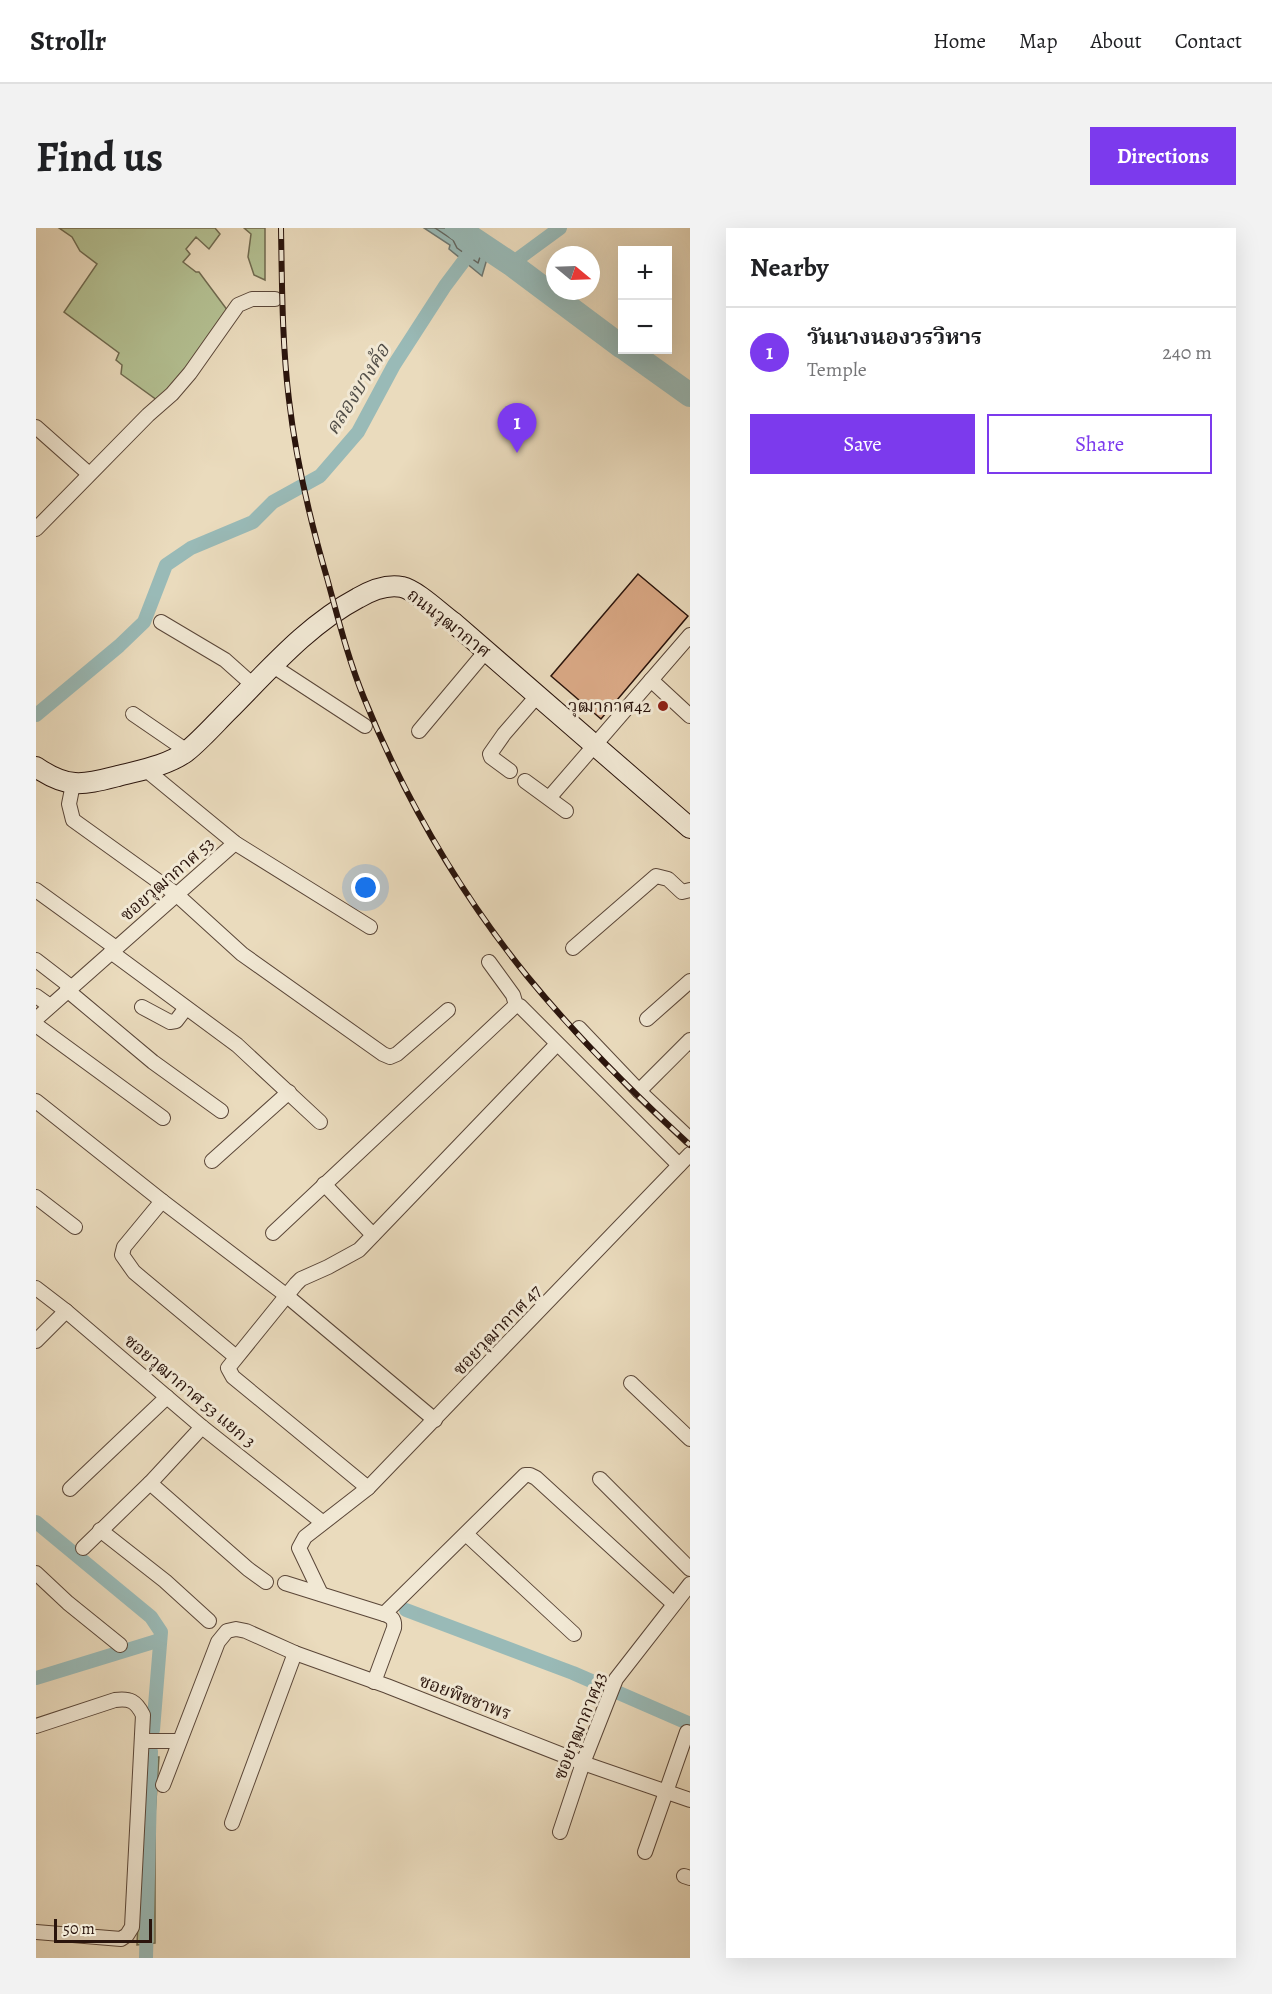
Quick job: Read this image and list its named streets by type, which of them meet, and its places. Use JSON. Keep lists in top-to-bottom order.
{
  "streets": {
    "main road": ["ถนนวุฒากาศ"],
    "street": [
      "ซอยวุฒากาศ 53",
      "ซอยวุฒากาศ 47",
      "ซอยวุฒากาศ 53 แยก 3",
      "ซอยพิชชาพร",
      "ซอยวุฒากาศ43"
    ]
  },
  "crossings": [
    ["ถนนวุฒากาศ", "ซอยวุฒากาศ 53"],
    ["ซอยวุฒากาศ 47", "ซอยวุฒากาศ 53 แยก 3"],
    ["ซอยพิชชาพร", "ซอยวุฒากาศ43"]
  ],
  "water": ["คลองบางค้อ"],
  "places": ["วุฒากาศ42"],
  "scale_bar": "50 m",
  "north": "right",
  "page": {
    "header": "Strollr",
    "nav": [
      "Home",
      "Map",
      "About",
      "Contact"
    ],
    "buttons": [
      "Directions",
      ["Save", "Share"]
    ],
    "title": "Find us",
    "heading": "Nearby",
    "map_buttons": ["+", "−"],
    "list": [
      {
        "mark": "1",
        "name": "วันนางนองวรวิหาร",
        "note": "Temple",
        "value": "240 m"
      }
    ],
    "pins": "1",
    "scale": "50 m"
  }
}
